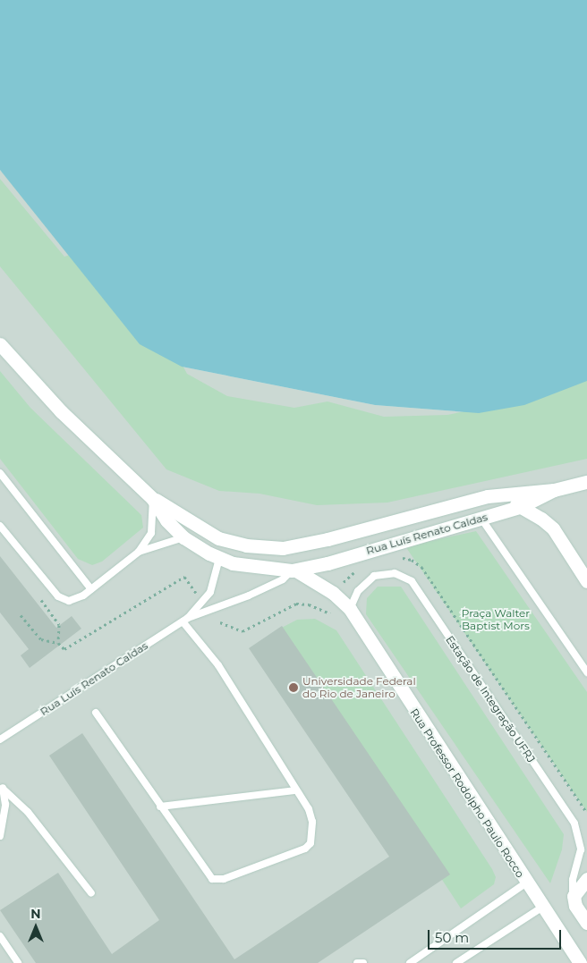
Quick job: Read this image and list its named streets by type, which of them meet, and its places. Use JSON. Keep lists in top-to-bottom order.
{
  "streets": {
    "street": ["Rua Luís Renato Caldas", "Rua Professor Rodolpho Paulo Rocco"],
    "lane": ["Estação de Integração UFRJ"]
  },
  "crossings": [
    ["Rua Luís Renato Caldas", "Rua Professor Rodolpho Paulo Rocco"],
    ["Estação de Integração UFRJ", "Rua Professor Rodolpho Paulo Rocco"]
  ],
  "parks": ["Praça Walter Baptist Mors"],
  "places": ["Universidade Federal do Rio de Janeiro"],
  "scale_bar": "50 m",
  "north": "top"
}
